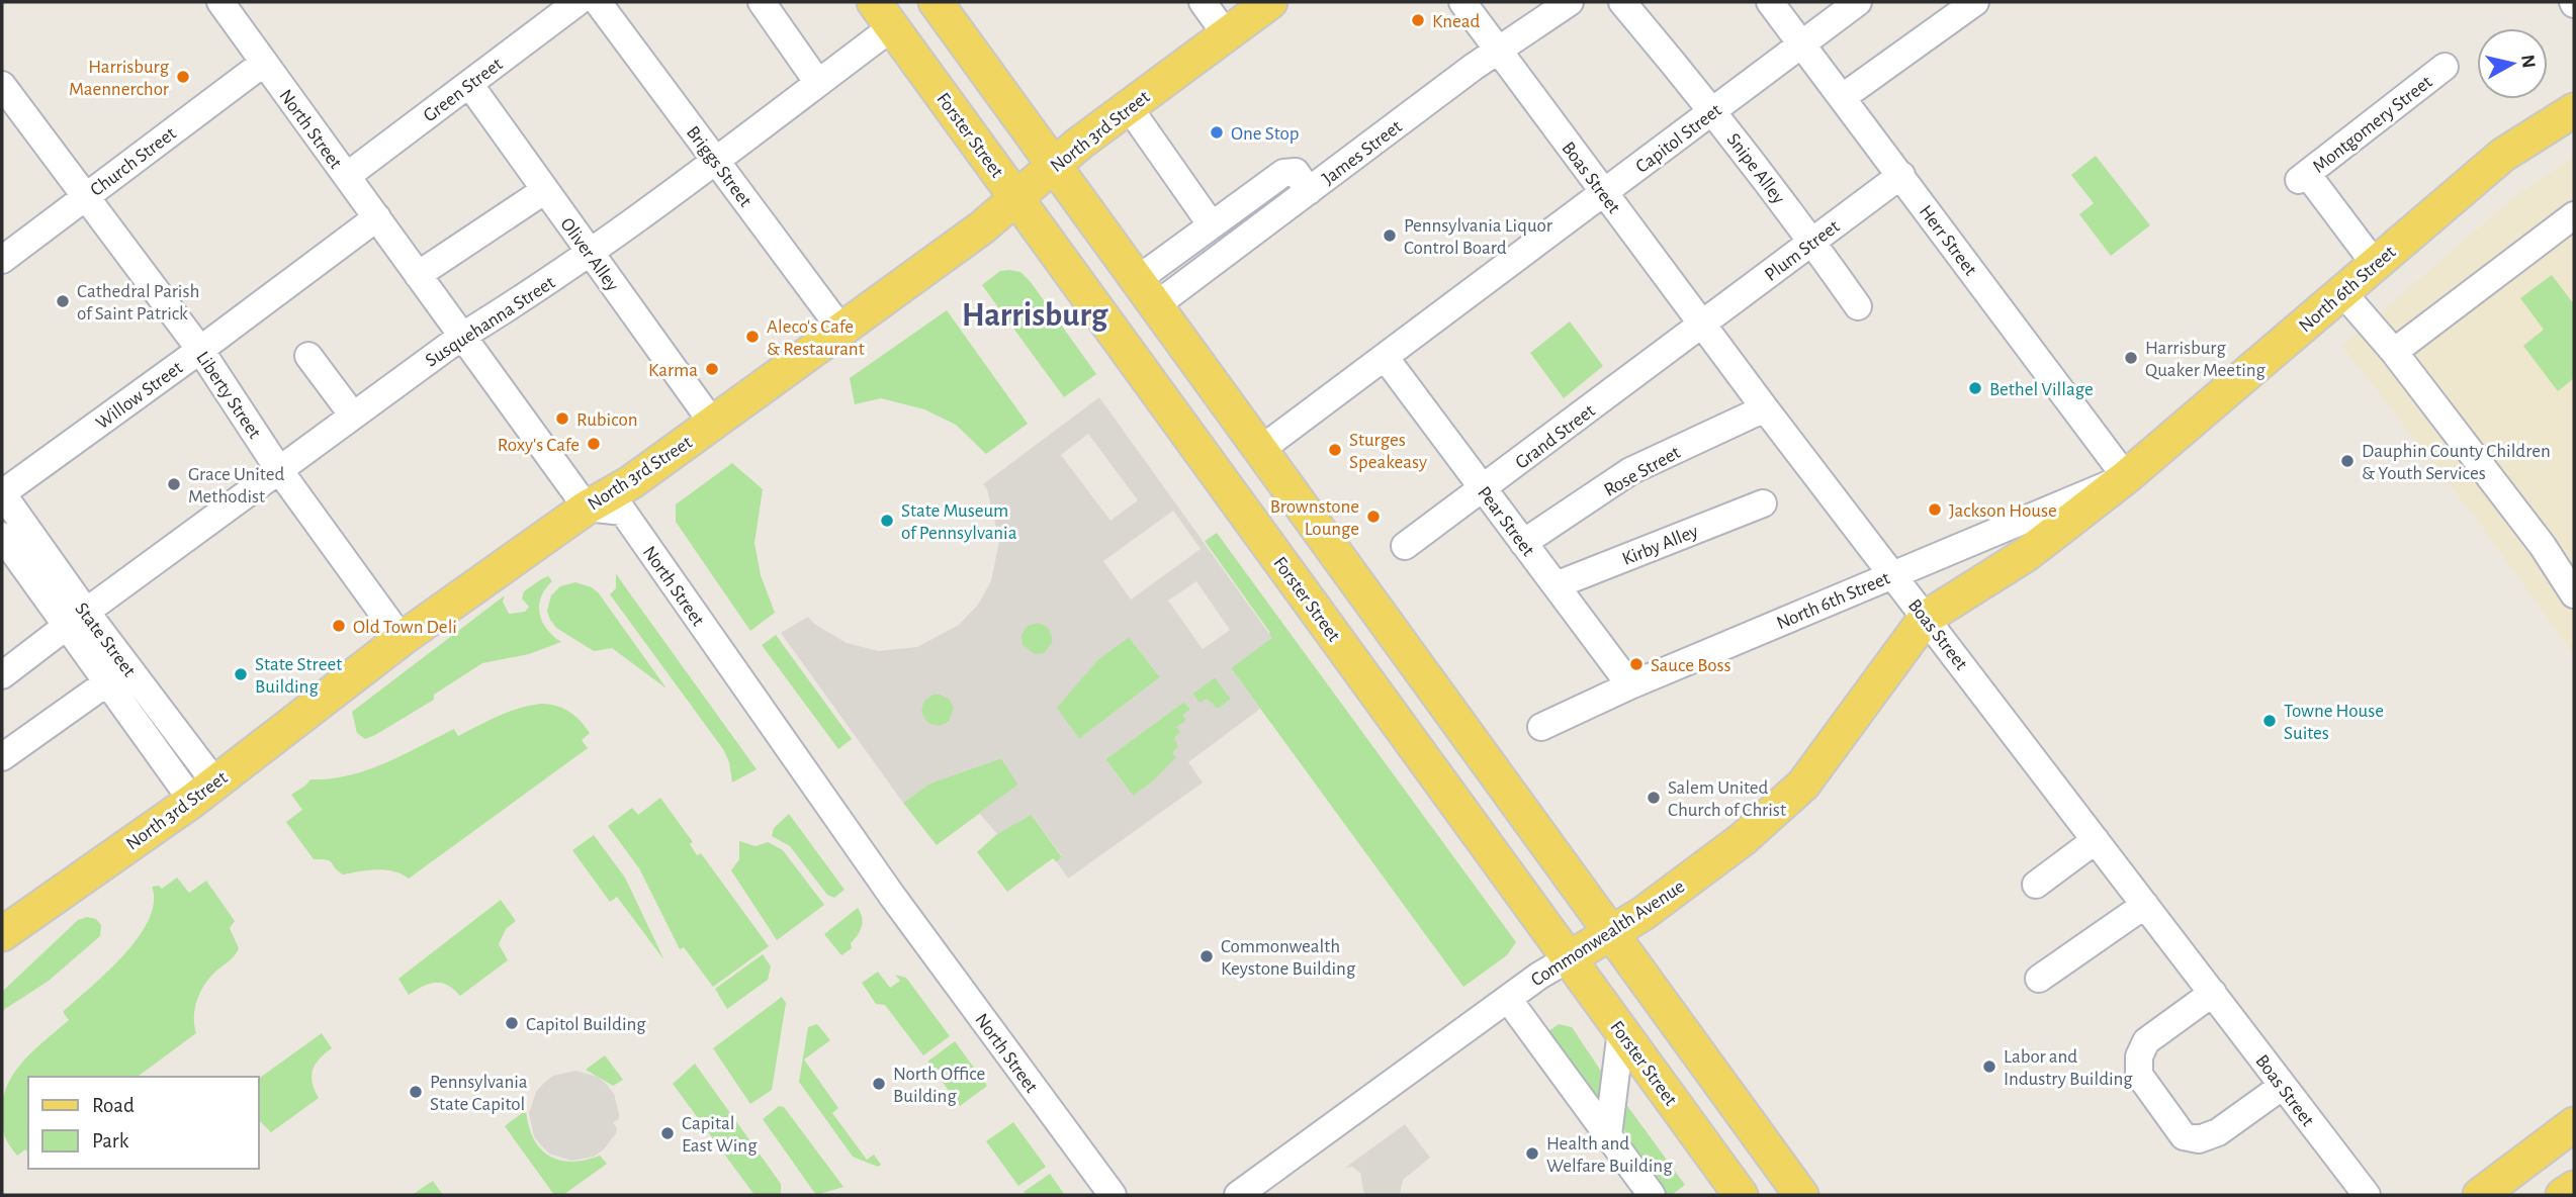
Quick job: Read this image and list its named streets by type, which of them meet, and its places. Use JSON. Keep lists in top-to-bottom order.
{
  "streets": {
    "main road": [
      "North 3rd Street",
      "Forster Street",
      "North 6th Street",
      "Commonwealth Avenue"
    ],
    "street": [
      "Green Street",
      "Montgomery Street",
      "North Street",
      "Capitol Street",
      "James Street",
      "Church Street",
      "Briggs Street",
      "Snipe Alley",
      "Boas Street",
      "Herr Street",
      "Plum Street",
      "Oliver Alley",
      "Susquehanna Street",
      "Willow Street",
      "Liberty Street",
      "Grand Street",
      "Rose Street",
      "Pear Street",
      "Kirby Alley",
      "State Street"
    ]
  },
  "crossings": [
    ["Green Street", "North Street"],
    ["Green Street", "Oliver Alley"],
    ["Montgomery Street", "North 6th Street"],
    ["North Street", "North 3rd Street"],
    ["North Street", "Church Street"],
    ["North Street", "Susquehanna Street"],
    ["North Street", "Willow Street"],
    ["North 3rd Street", "Forster Street"],
    ["North 3rd Street", "Briggs Street"],
    ["North 3rd Street", "Oliver Alley"],
    ["North 3rd Street", "Liberty Street"],
    ["North 3rd Street", "State Street"],
    ["Forster Street", "Susquehanna Street"],
    ["Forster Street", "Commonwealth Avenue"],
    ["Capitol Street", "Snipe Alley"],
    ["Capitol Street", "Boas Street"],
    ["Capitol Street", "Herr Street"],
    ["Capitol Street", "Pear Street"],
    ["James Street", "Boas Street"],
    ["Church Street", "Liberty Street"],
    ["Briggs Street", "Susquehanna Street"],
    ["Snipe Alley", "Plum Street"],
    ["Boas Street", "Plum Street"],
    ["Boas Street", "North 6th Street"],
    ["Boas Street", "Grand Street"],
    ["Boas Street", "Rose Street"],
    ["Boas Street", "Commonwealth Avenue"],
    ["Herr Street", "Plum Street"],
    ["Herr Street", "North 6th Street"],
    ["Plum Street", "Grand Street"],
    ["Oliver Alley", "Susquehanna Street"],
    ["North 6th Street", "Pear Street"],
    ["North 6th Street", "Commonwealth Avenue"],
    ["Susquehanna Street", "Liberty Street"],
    ["Susquehanna Street", "State Street"],
    ["Willow Street", "Liberty Street"],
    ["Willow Street", "State Street"],
    ["Grand Street", "Pear Street"],
    ["Rose Street", "Pear Street"],
    ["Pear Street", "Kirby Alley"]
  ],
  "districts": ["Harrisburg"],
  "places": [
    "Knead",
    "Harrisburg Maennerchor",
    "One Stop",
    "Pennsylvania Liquor Control Board",
    "Cathedral Parish of Saint Patrick",
    "Aleco's Cafe & Restaurant",
    "Harrisburg Quaker Meeting",
    "Karma",
    "Bethel Village",
    "Rubicon",
    "Roxy's Cafe",
    "Sturges Speakeasy",
    "Dauphin County Children & Youth Services",
    "Grace United Methodist",
    "Jackson House",
    "Brownstone Lounge",
    "State Museum of Pennsylvania",
    "Old Town Deli",
    "Sauce Boss",
    "State Street Building",
    "Towne House Suites",
    "Salem United Church of Christ",
    "Commonwealth Keystone Building",
    "Capitol Building",
    "Labor and Industry Building",
    "North Office Building",
    "Pennsylvania State Capitol",
    "Capital East Wing",
    "Health and Welfare Building"
  ],
  "legend": ["Road", "Park"],
  "north": "right"
}
